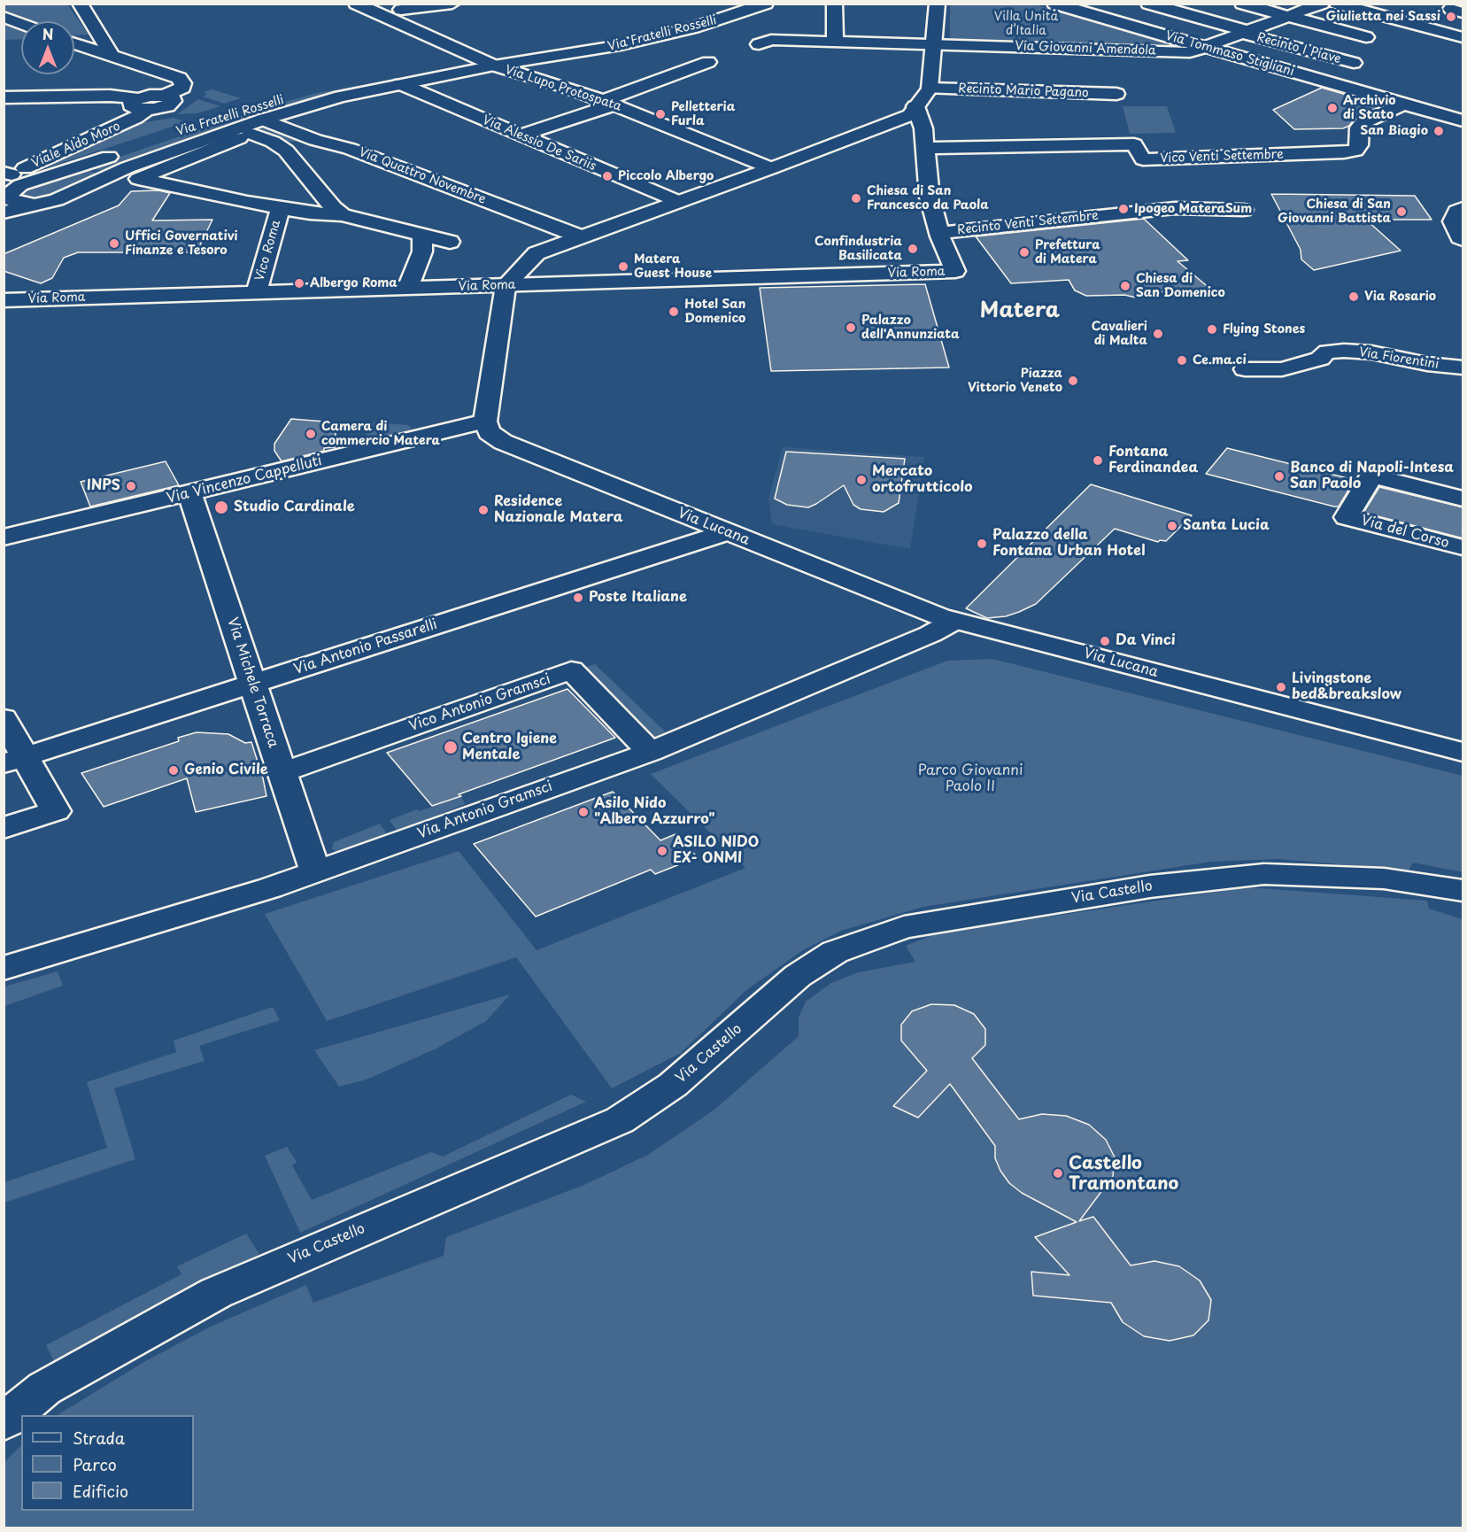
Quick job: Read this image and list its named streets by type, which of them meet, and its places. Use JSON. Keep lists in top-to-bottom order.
{
  "streets": {
    "street": [
      "Via Fratelli Rosselli",
      "Via Giovanni Amendola",
      "Recinto I Piave",
      "Via Tommaso Stigliani",
      "Via Lupo Protospata",
      "Recinto Mario Pagano",
      "Via Alessio De Sariis",
      "Viale Aldo Moro",
      "Vico Venti Settembre",
      "Via Quattro Novembre",
      "Recinto Venti Settembre",
      "Vico Roma",
      "Via Roma",
      "Via Fiorentini",
      "Via Vincenzo Cappelluti",
      "Via Lucana",
      "Via del Corso",
      "Via Antonio Passarelli",
      "Via Michele Torraca",
      "Vico Antonio Gramsci",
      "Via Antonio Gramsci",
      "Via Castello"
    ]
  },
  "crossings": [
    ["Via Fratelli Rosselli", "Via Lupo Protospata"],
    ["Via Fratelli Rosselli", "Via Alessio De Sariis"],
    ["Via Fratelli Rosselli", "Viale Aldo Moro"],
    ["Via Fratelli Rosselli", "Via Quattro Novembre"],
    ["Via Giovanni Amendola", "Via Tommaso Stigliani"],
    ["Via Tommaso Stigliani", "Vico Venti Settembre"],
    ["Recinto Venti Settembre", "Via Roma"],
    ["Vico Roma", "Via Roma"],
    ["Via Vincenzo Cappelluti", "Via Lucana"],
    ["Via Vincenzo Cappelluti", "Via Michele Torraca"],
    ["Via Lucana", "Via Antonio Passarelli"],
    ["Via Lucana", "Via Antonio Gramsci"],
    ["Via Antonio Passarelli", "Via Michele Torraca"],
    ["Via Michele Torraca", "Vico Antonio Gramsci"],
    ["Via Michele Torraca", "Via Antonio Gramsci"],
    ["Vico Antonio Gramsci", "Via Antonio Gramsci"]
  ],
  "districts": ["Matera"],
  "parks": ["Villa Unità d’Italia", "Parco Giovanni Paolo II"],
  "places": [
    "Giulietta nei Sassi",
    "Archivio di Stato",
    "Pelletteria Furla",
    "San Biagio",
    "Piccolo Albergo",
    "Chiesa di San Francesco da Paola",
    "Ipogeo MateraSum",
    "Chiesa di San Giovanni Battista",
    "Uffici Governativi Finanze e Tesoro",
    "Confindustria Basilicata",
    "Prefettura di Matera",
    "Matera Guest House",
    "Albergo Roma",
    "Chiesa di San Domenico",
    "Via Rosario",
    "Hotel San Domenico",
    "Palazzo dell'Annunziata",
    "Flying Stones",
    "Cavalieri di Malta",
    "Ce.ma.ci",
    "Piazza Vittorio Veneto",
    "Camera di commercio Matera",
    "Fontana Ferdinandea",
    "Banco di Napoli-Intesa San Paolo",
    "Mercato ortofrutticolo",
    "INPS",
    "Studio Cardinale",
    "Residence Nazionale Matera",
    "Santa Lucia",
    "Palazzo della Fontana Urban Hotel",
    "Poste Italiane",
    "Da Vinci",
    "Livingstone bed&breakslow",
    "Centro Igiene Mentale",
    "Genio Civile",
    "Asilo Nido \"Albero Azzurro\"",
    "ASILO NIDO EX- ONMI",
    "Castello Tramontano"
  ],
  "legend": ["Strada", "Parco", "Edificio"],
  "north": "top"
}
